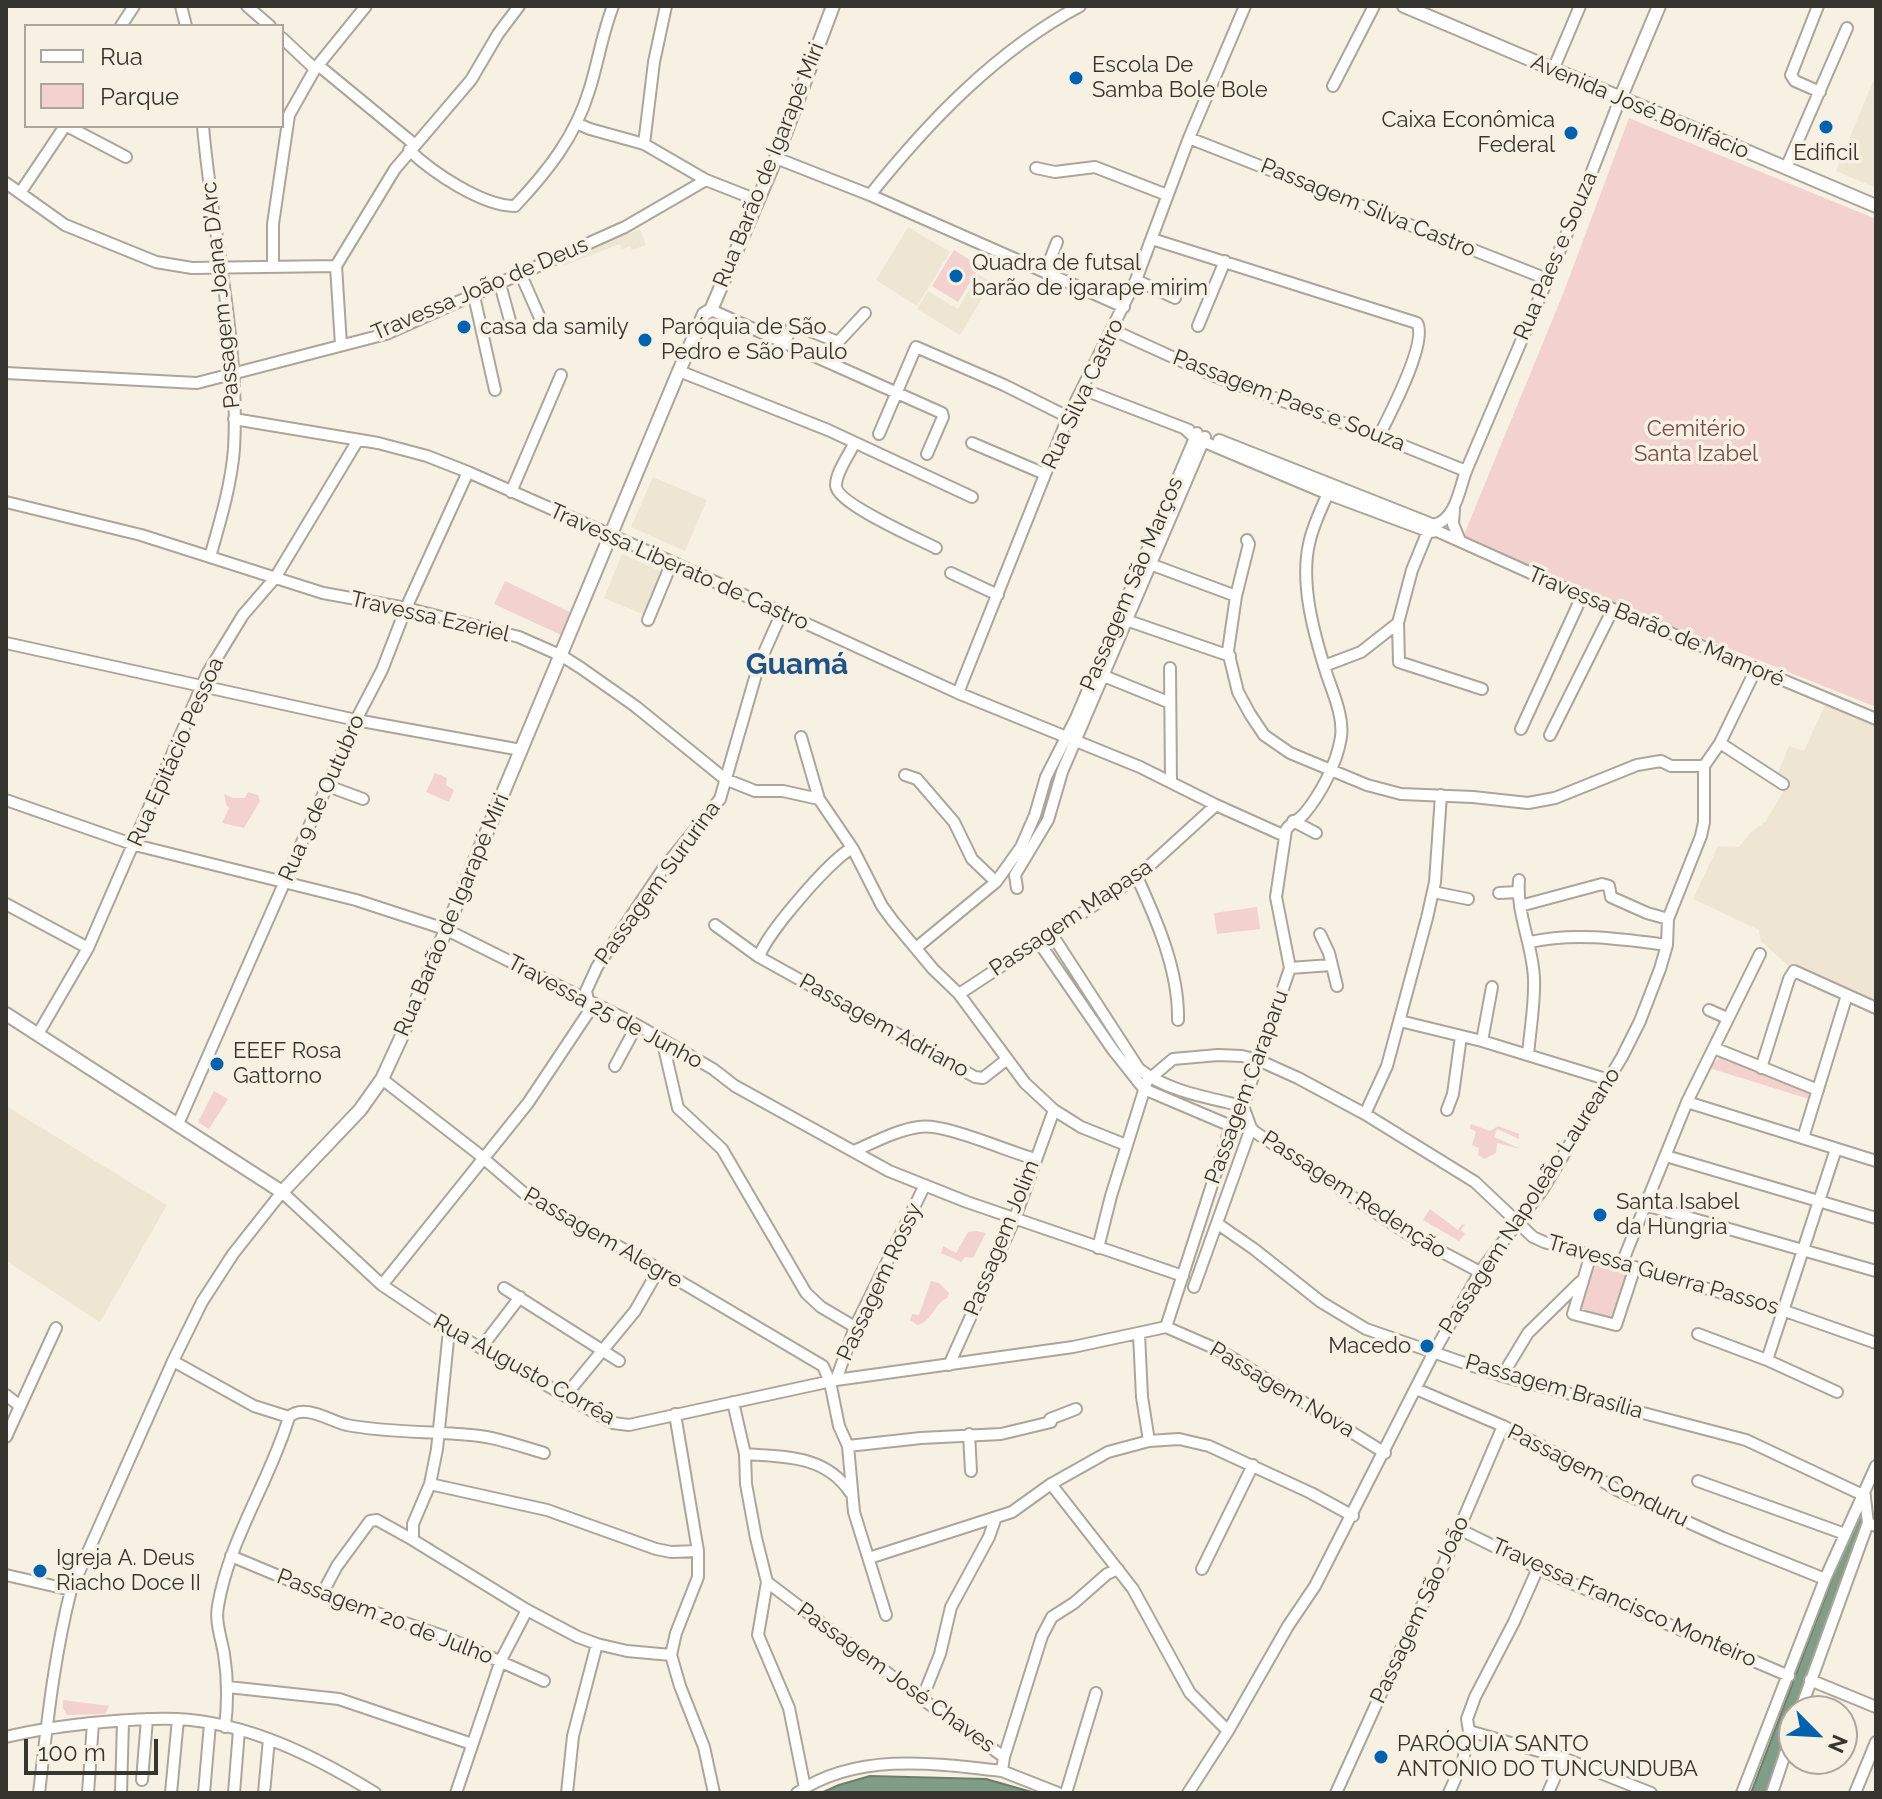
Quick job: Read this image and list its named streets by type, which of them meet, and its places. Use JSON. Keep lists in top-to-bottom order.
{
  "streets": {
    "main road": [
      "Avenida José Bonifácio",
      "Rua Barão de Igarapé Miri",
      "Rua Paes e Souza",
      "Rua Augusto Corrêa"
    ],
    "street": [
      "Passagem Silva Castro",
      "Travessa João de Deus",
      "Passagem Joana D’Arc",
      "Rua Silva Castro",
      "Passagem Paes e Souza",
      "Travessa Liberato de Castro",
      "Passagem São Marços",
      "Travessa Ezeriel",
      "Travessa Barão de Mamoré",
      "Rua Epitácio Pessoa",
      "Rua 9 de Outubro",
      "Passagem Sururina",
      "Passagem Mapasa",
      "Travessa 25 de Junho",
      "Passagem Adriano",
      "Passagem Caraparu",
      "Passagem Redenção",
      "Passagem Napoleão Laureano",
      "Passagem Alegre",
      "Passagem Jolim",
      "Travessa Guerra Passos",
      "Passagem Rossy",
      "Passagem Brasília",
      "Passagem Nova",
      "Passagem Conduru",
      "Travessa Francisco Monteiro",
      "Passagem São João",
      "Passagem 20 de Julho",
      "Passagem José Chaves"
    ]
  },
  "crossings": [
    ["Avenida José Bonifácio", "Rua Paes e Souza"],
    ["Rua Barão de Igarapé Miri", "Travessa Liberato de Castro"],
    ["Rua Barão de Igarapé Miri", "Travessa Ezeriel"],
    ["Rua Barão de Igarapé Miri", "Travessa 25 de Junho"],
    ["Rua Barão de Igarapé Miri", "Passagem Alegre"],
    ["Rua Barão de Igarapé Miri", "Rua Augusto Corrêa"],
    ["Passagem Silva Castro", "Rua Paes e Souza"],
    ["Passagem Silva Castro", "Rua Silva Castro"],
    ["Rua Paes e Souza", "Passagem Paes e Souza"],
    ["Rua Paes e Souza", "Travessa Barão de Mamoré"],
    ["Travessa João de Deus", "Passagem Joana D’Arc"],
    ["Passagem Joana D’Arc", "Travessa Liberato de Castro"],
    ["Passagem Joana D’Arc", "Travessa Ezeriel"],
    ["Rua Silva Castro", "Passagem Paes e Souza"],
    ["Rua Silva Castro", "Travessa Liberato de Castro"],
    ["Rua Silva Castro", "Travessa Barão de Mamoré"],
    ["Travessa Liberato de Castro", "Passagem São Marços"],
    ["Travessa Liberato de Castro", "Rua Epitácio Pessoa"],
    ["Travessa Liberato de Castro", "Rua 9 de Outubro"],
    ["Travessa Liberato de Castro", "Passagem Sururina"],
    ["Travessa Liberato de Castro", "Passagem Mapasa"],
    ["Travessa Liberato de Castro", "Passagem Caraparu"],
    ["Passagem São Marços", "Travessa Barão de Mamoré"],
    ["Travessa Ezeriel", "Rua Epitácio Pessoa"],
    ["Travessa Ezeriel", "Rua 9 de Outubro"],
    ["Travessa Ezeriel", "Passagem Sururina"],
    ["Travessa Barão de Mamoré", "Passagem Caraparu"],
    ["Rua Epitácio Pessoa", "Travessa 25 de Junho"],
    ["Rua Epitácio Pessoa", "Rua Augusto Corrêa"],
    ["Rua 9 de Outubro", "Travessa 25 de Junho"],
    ["Rua 9 de Outubro", "Rua Augusto Corrêa"],
    ["Passagem Sururina", "Travessa 25 de Junho"],
    ["Passagem Sururina", "Passagem Alegre"],
    ["Passagem Sururina", "Rua Augusto Corrêa"],
    ["Travessa 25 de Junho", "Passagem Caraparu"],
    ["Travessa 25 de Junho", "Passagem Jolim"],
    ["Travessa 25 de Junho", "Passagem Rossy"],
    ["Passagem Caraparu", "Passagem Redenção"],
    ["Passagem Caraparu", "Travessa Guerra Passos"],
    ["Passagem Caraparu", "Rua Augusto Corrêa"],
    ["Passagem Caraparu", "Passagem Brasília"],
    ["Passagem Caraparu", "Passagem Nova"],
    ["Passagem Redenção", "Passagem Napoleão Laureano"],
    ["Passagem Napoleão Laureano", "Travessa Guerra Passos"],
    ["Passagem Napoleão Laureano", "Passagem Brasília"],
    ["Passagem Napoleão Laureano", "Passagem Nova"],
    ["Passagem Napoleão Laureano", "Passagem Conduru"],
    ["Passagem Alegre", "Passagem Rossy"],
    ["Passagem Alegre", "Rua Augusto Corrêa"],
    ["Passagem Jolim", "Rua Augusto Corrêa"],
    ["Passagem Rossy", "Rua Augusto Corrêa"],
    ["Rua Augusto Corrêa", "Passagem Nova"],
    ["Passagem Conduru", "Passagem São João"],
    ["Travessa Francisco Monteiro", "Passagem São João"]
  ],
  "districts": ["Guamá"],
  "parks": ["Cemitério Santa Izabel"],
  "places": [
    "Escola De Samba Bole Bole",
    "Edificil",
    "Caixa Econômica Federal",
    "Quadra de futsal barão de igarape mirim",
    "casa da samily",
    "Paróquia de São Pedro e São Paulo",
    "EEEF Rosa Gattorno",
    "Santa Isabel da Hungria",
    "Macedo",
    "Igreja A. Deus Riacho Doce II",
    "PARÓQUIA SANTO ANTONIO DO TUNCUNDUBA"
  ],
  "legend": ["Rua", "Parque"],
  "scale_bar": "100 m",
  "north": "bottom right"
}
